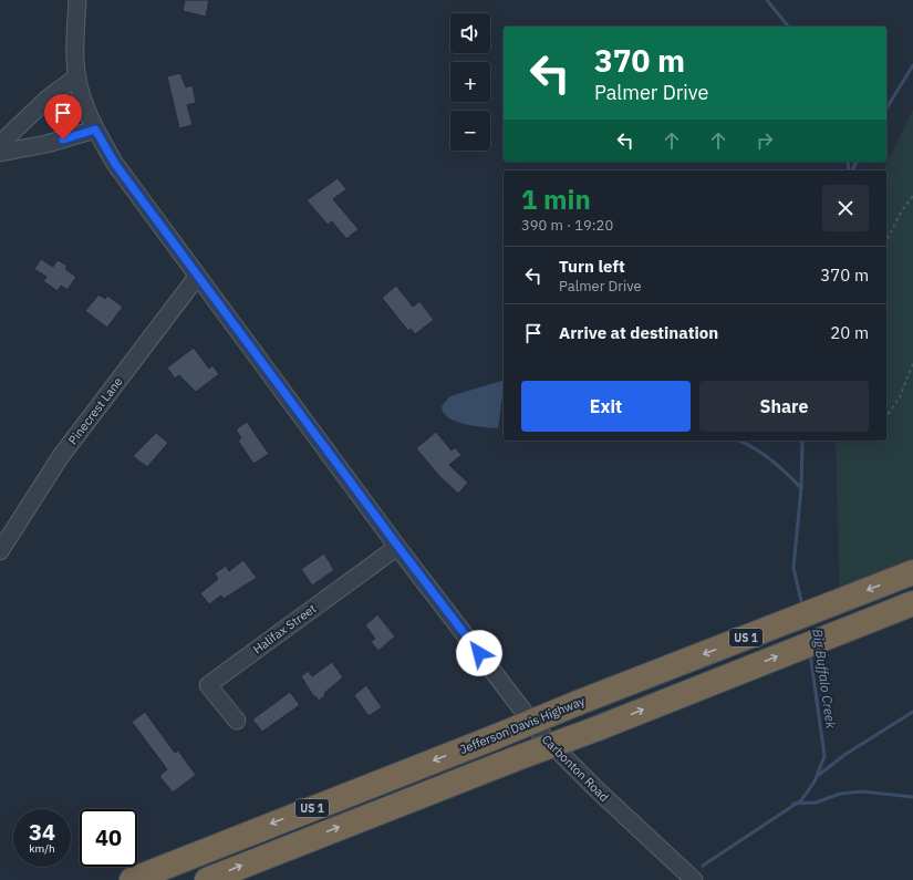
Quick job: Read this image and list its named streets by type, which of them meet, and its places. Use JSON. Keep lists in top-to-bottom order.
{
  "streets": {
    "highway": ["US 1", "Jefferson Davis Highway"],
    "street": ["Pinecrest Lane", "Halifax Street", "Carbonton Road"]
  },
  "crossings": [
    ["Pinecrest Lane", "Carbonton Road"],
    ["Halifax Street", "Carbonton Road"]
  ],
  "water": ["Big Buffalo Creek"],
  "page": {
    "map_buttons": ["+", "−"],
    "turn": ["370 m", "Palmer Drive"],
    "heading": ["1 min", "390 m · 19:20"],
    "list": [
      {
        "name": "Turn left",
        "note": "Palmer Drive",
        "value": "370 m"
      },
      {
        "name": "Arrive at destination",
        "value": "20 m"
      }
    ],
    "buttons": ["Exit", "Share"],
    "speed": "34 km/h",
    "limit": "40"
  }
}
